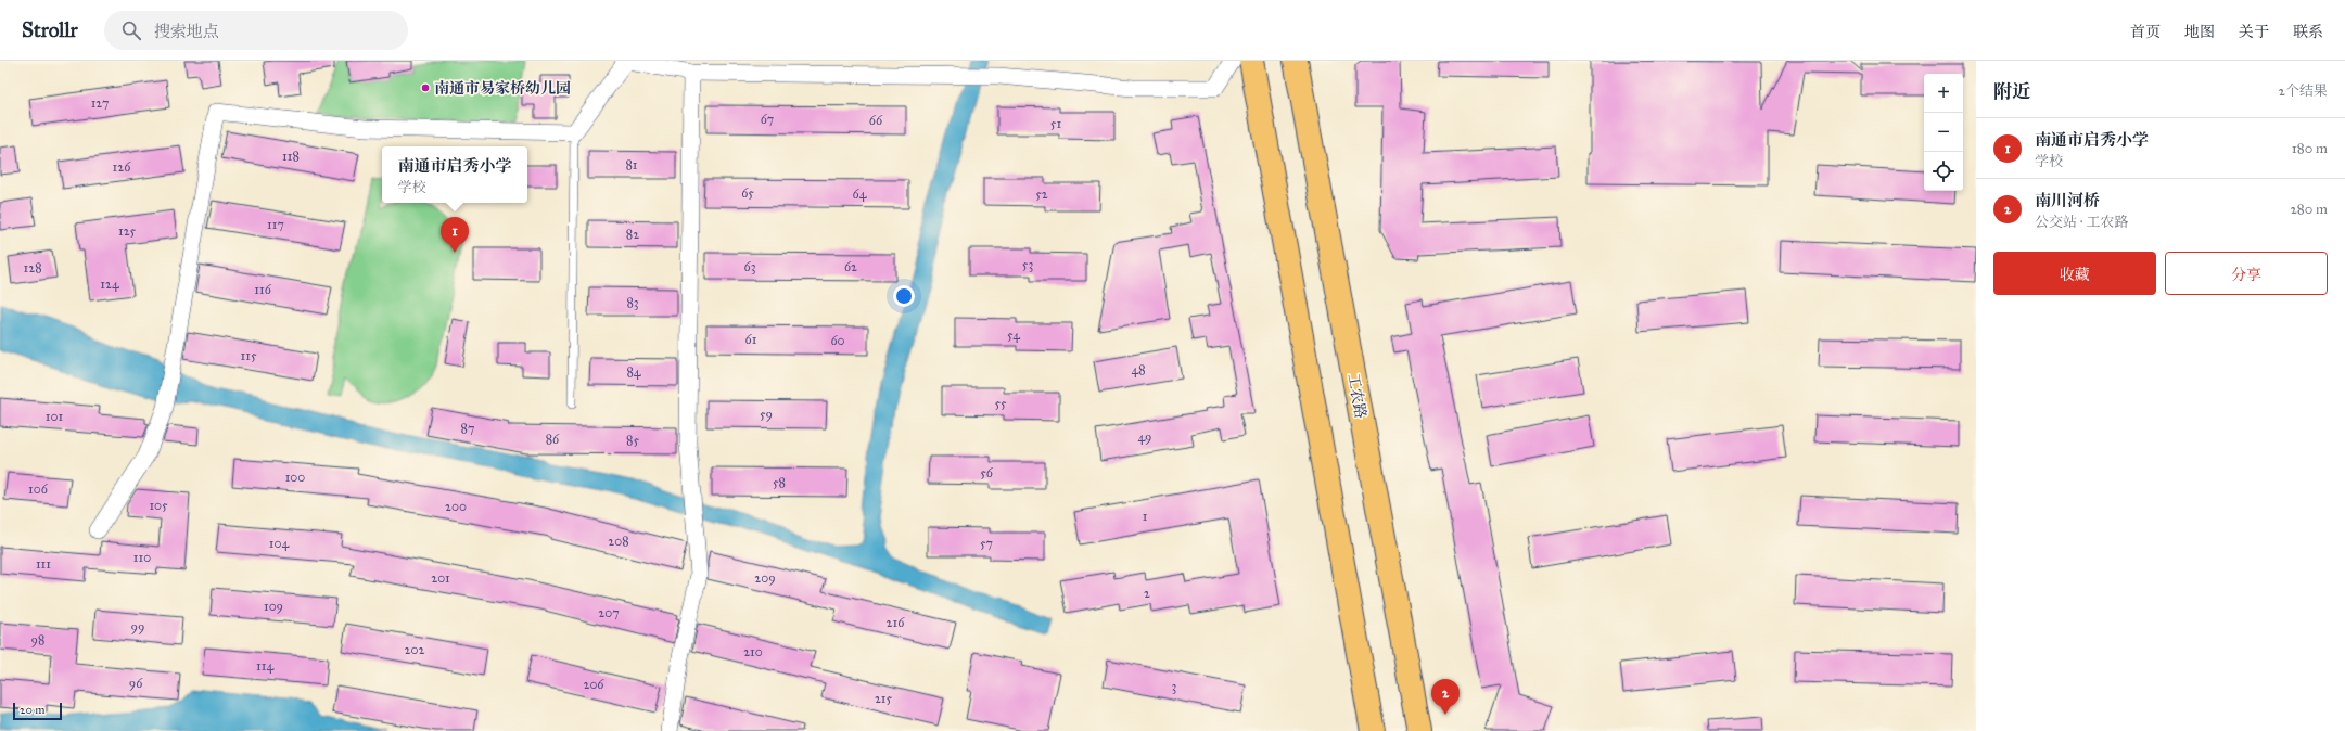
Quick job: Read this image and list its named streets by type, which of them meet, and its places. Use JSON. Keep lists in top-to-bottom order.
{
  "streets": {
    "main road": ["工农路"]
  },
  "places": ["南通市易家桥幼儿园"],
  "house_numbers": [
    "127",
    "67",
    "66",
    "51",
    "118",
    "81",
    "126",
    "65",
    "64",
    "52",
    "117",
    "125",
    "82",
    "53",
    "63",
    "62",
    "128",
    "124",
    "116",
    "83",
    "54",
    "61",
    "60",
    "115",
    "48",
    "84",
    "55",
    "59",
    "101",
    "87",
    "49",
    "86",
    "85",
    "56",
    "100",
    "58",
    "106",
    "105",
    "200",
    "1",
    "208",
    "104",
    "57",
    "110",
    "111",
    "201",
    "209",
    "2",
    "109",
    "207",
    "216",
    "99",
    "98",
    "202",
    "210",
    "114",
    "96",
    "206",
    "3",
    "215"
  ],
  "scale_bar": "20 m",
  "page": {
    "header": "Strollr",
    "search": "搜索地点",
    "nav": [
      "首页",
      "地图",
      "关于",
      "联系"
    ],
    "heading": ["附近", "2个结果"],
    "map_buttons": ["+", "−"],
    "list": [
      {
        "mark": "1",
        "name": "南通市启秀小学",
        "note": "学校",
        "value": "180 m"
      },
      {
        "mark": "2",
        "name": "南川河桥",
        "note": "公交站 · 工农路",
        "value": "280 m"
      }
    ],
    "popup": ["南通市启秀小学", "学校"],
    "pins": ["1", "2"],
    "buttons": ["收藏", "分享"],
    "scale": "20 m"
  }
}
